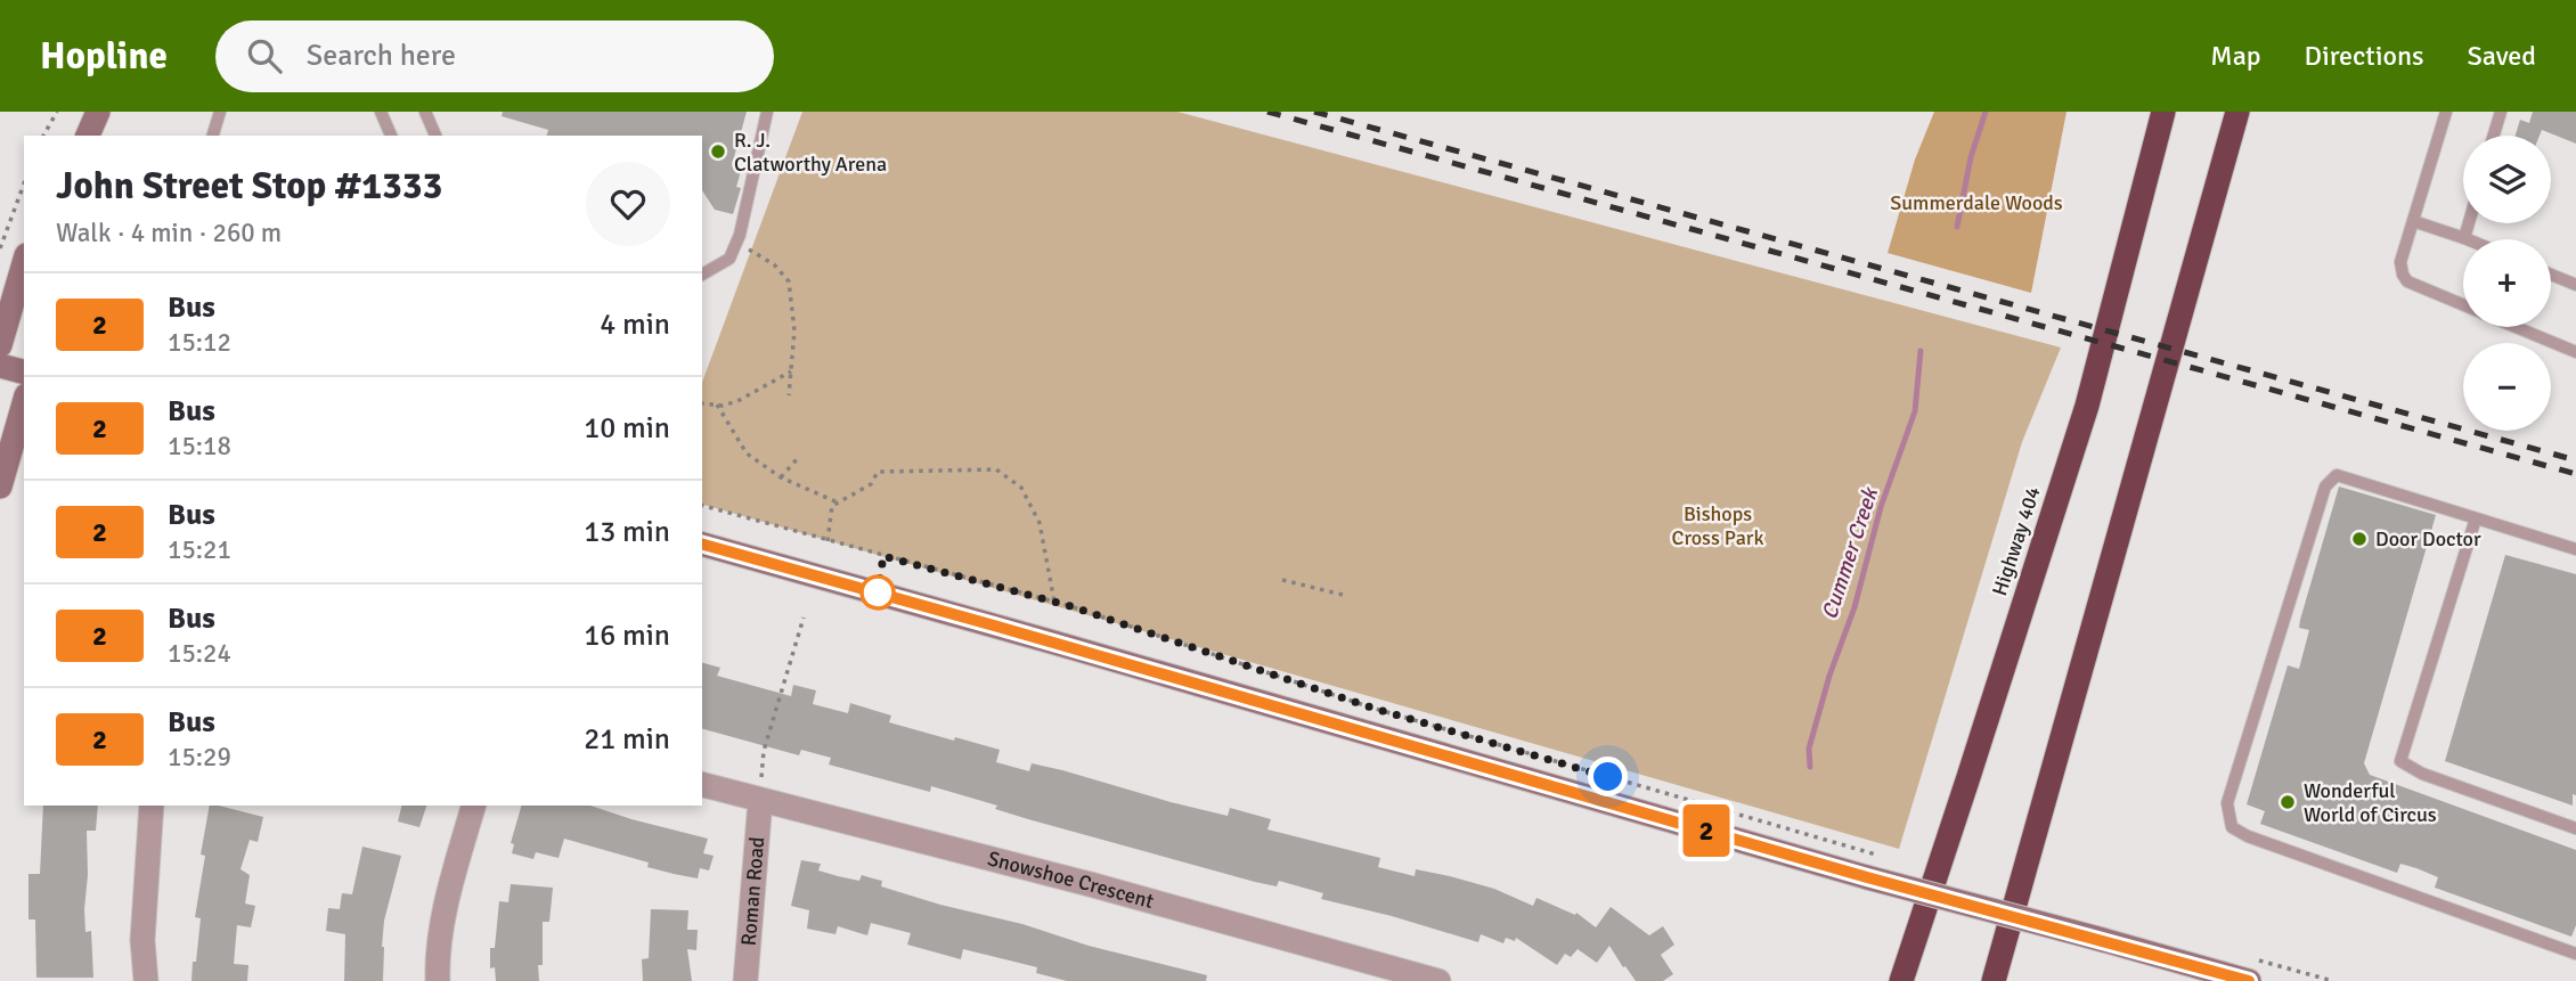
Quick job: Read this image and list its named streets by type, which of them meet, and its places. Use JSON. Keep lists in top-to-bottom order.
{
  "streets": {
    "highway": ["Highway 404"],
    "street": ["Snowshoe Crescent", "Roman Road"]
  },
  "crossings": [
    ["Snowshoe Crescent", "Roman Road"]
  ],
  "water": ["Cummer Creek"],
  "parks": ["Summerdale Woods", "Bishops Cross Park"],
  "places": ["R. J. Clatworthy Arena", "Door Doctor", "Wonderful World of Circus"],
  "lines": ["bus line 2"],
  "page": {
    "header": "Hopline",
    "search": "Search here",
    "nav": ["Map", "Directions", "Saved"],
    "on_map": "2",
    "map_buttons": ["+", "−"],
    "heading": ["John Street Stop #1333", "Walk · 4 min · 260 m"],
    "list": [
      {
        "mark": "2",
        "name": "Bus",
        "note": "15:12",
        "value": "4 min"
      },
      {
        "mark": "2",
        "name": "Bus",
        "note": "15:18",
        "value": "10 min"
      },
      {
        "mark": "2",
        "name": "Bus",
        "note": "15:21",
        "value": "13 min"
      },
      {
        "mark": "2",
        "name": "Bus",
        "note": "15:24",
        "value": "16 min"
      },
      {
        "mark": "2",
        "name": "Bus",
        "note": "15:29",
        "value": "21 min"
      }
    ]
  }
}
